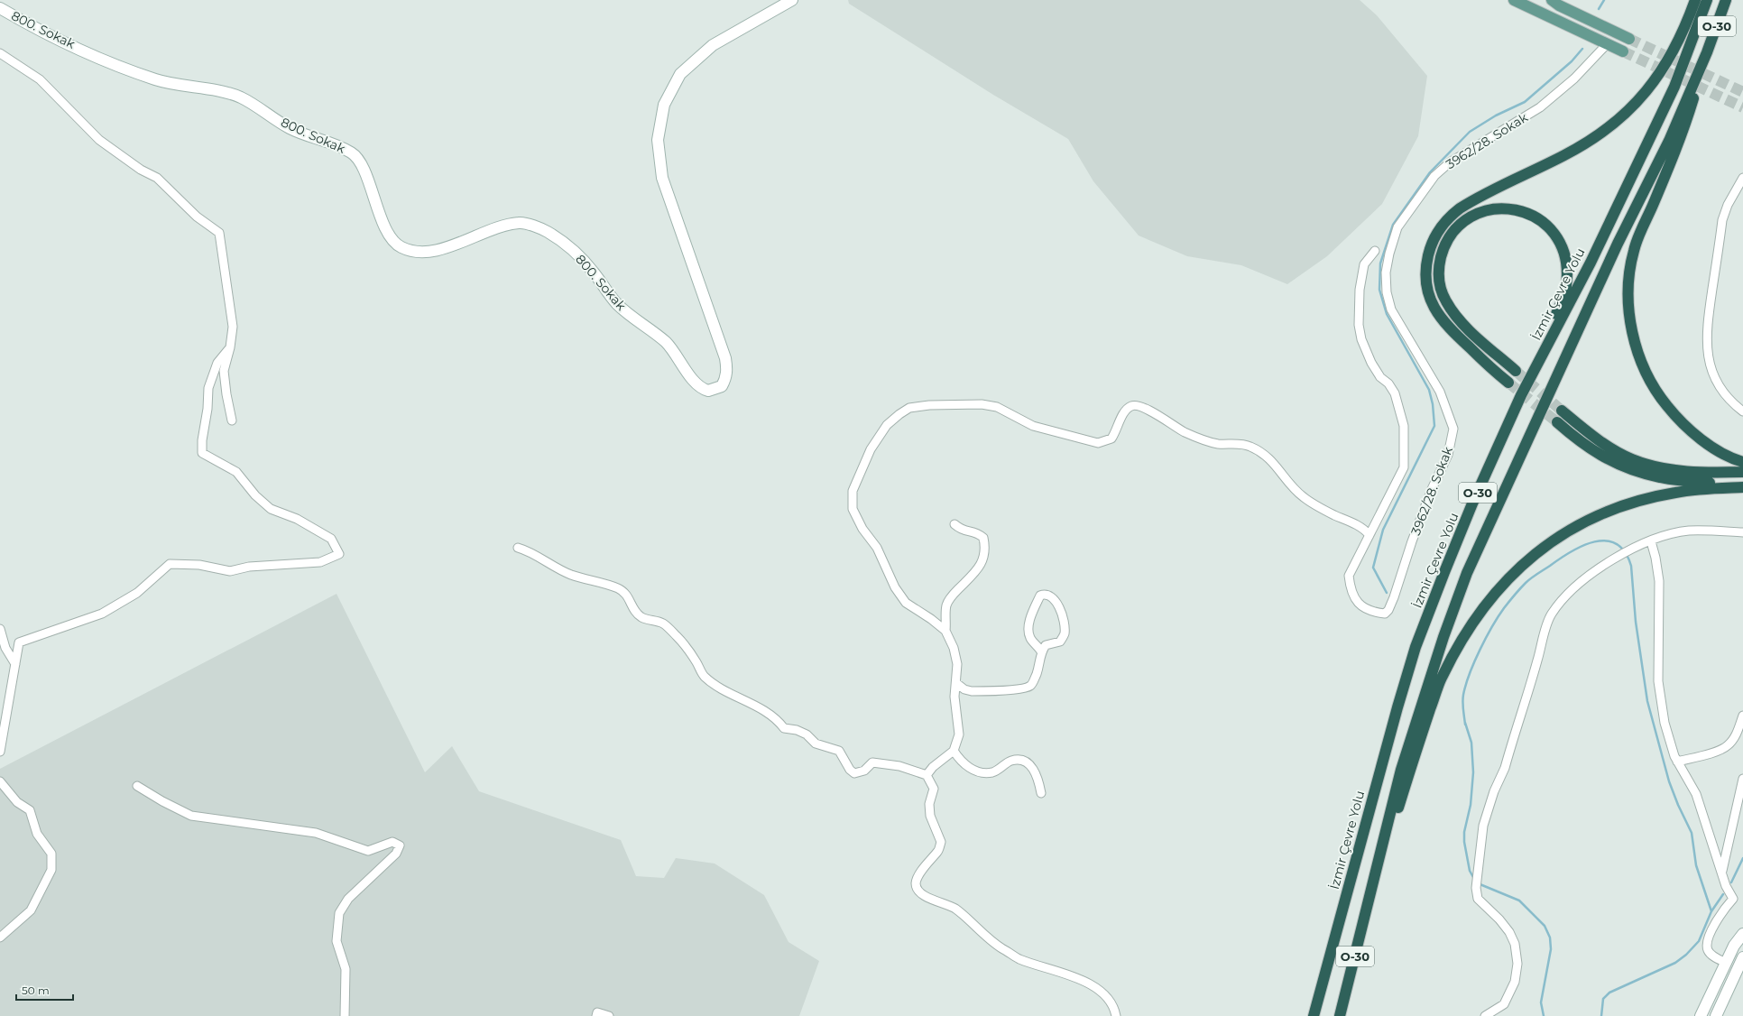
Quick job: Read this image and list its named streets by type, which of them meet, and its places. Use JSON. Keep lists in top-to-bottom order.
{
  "streets": {
    "highway": ["O-30", "İzmir Çevre Yolu"],
    "main road": ["800. Sokak"],
    "street": ["3962/28. Sokak"]
  },
  "scale_bar": "50 m"
}
